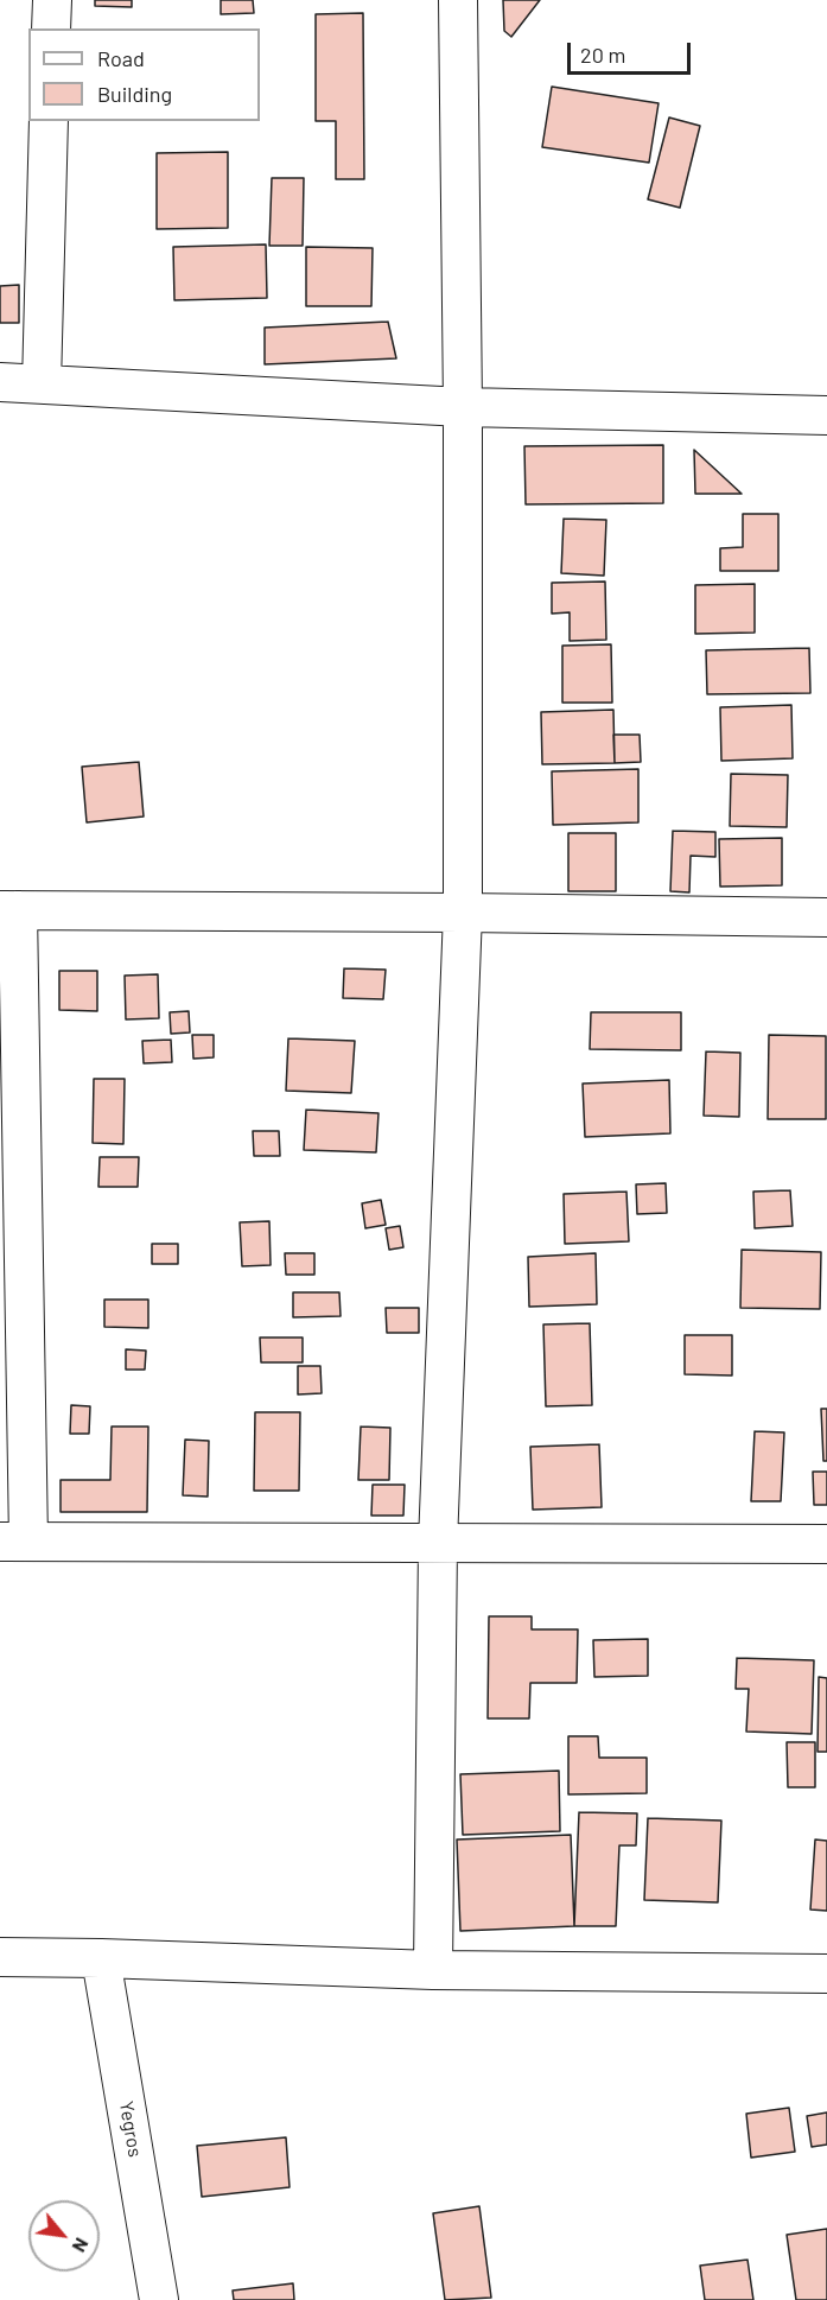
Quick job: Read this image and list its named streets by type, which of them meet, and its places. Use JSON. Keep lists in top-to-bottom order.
{
  "streets": {
    "street": ["Yegros"]
  },
  "legend": ["Road", "Building"],
  "scale_bar": "20 m",
  "north": "bottom right"
}
